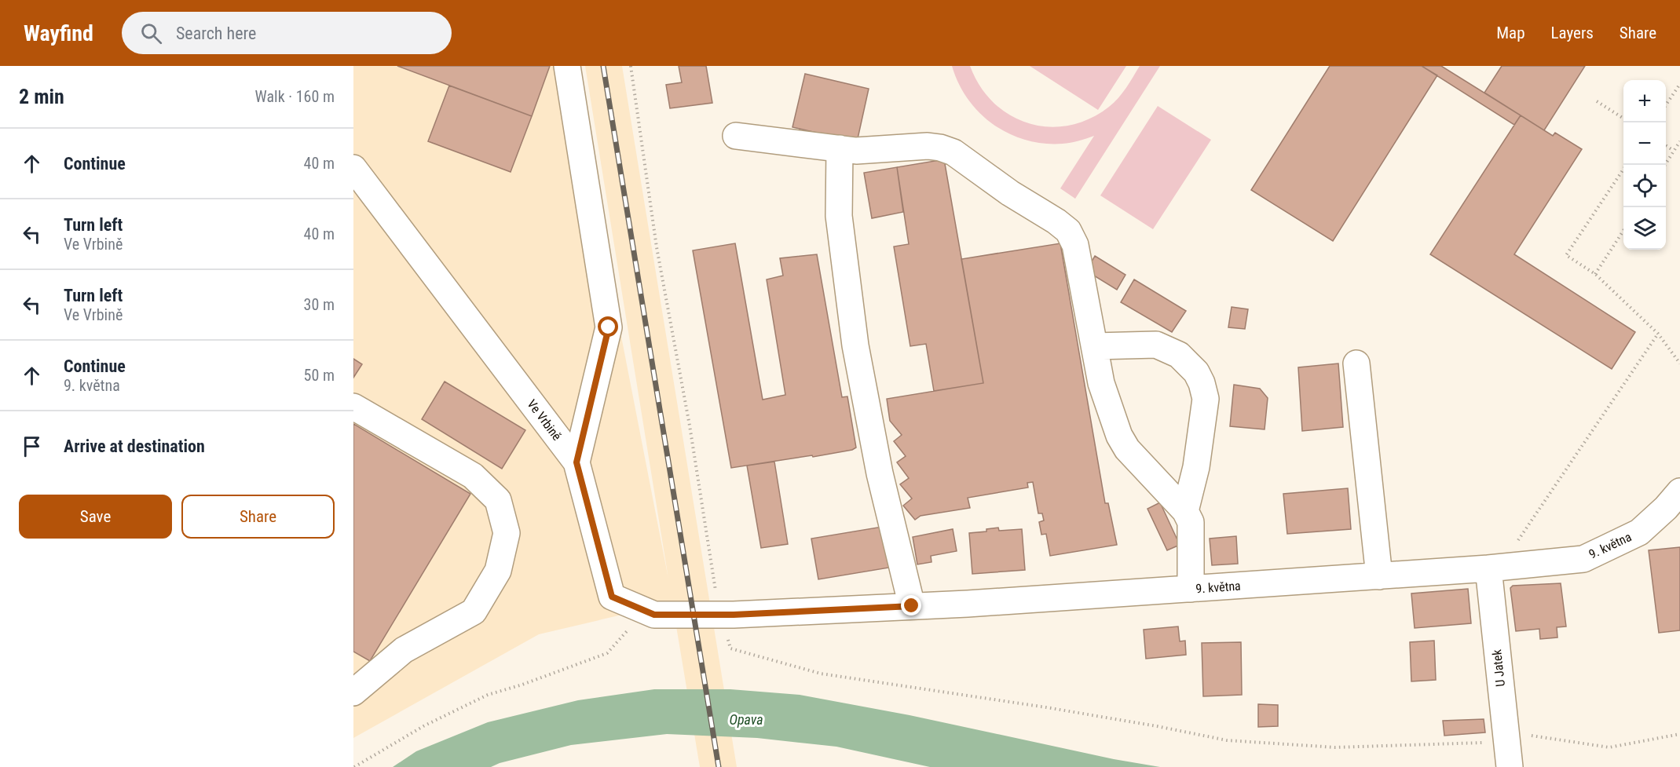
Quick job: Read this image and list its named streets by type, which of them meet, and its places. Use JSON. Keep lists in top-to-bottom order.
{
  "streets": {
    "street": ["Ve Vrbině", "9. května", "U Jatek"]
  },
  "crossings": [
    ["Ve Vrbině", "9. května"],
    ["9. května", "U Jatek"]
  ],
  "water": ["Opava"],
  "page": {
    "header": "Wayfind",
    "search": "Search here",
    "nav": ["Map", "Layers", "Share"],
    "heading": ["2 min", "Walk · 160 m"],
    "map_buttons": ["+", "−"],
    "list": [
      ["Continue", "40 m"],
      ["Turn left", "Ve Vrbině", "40 m"],
      ["Turn left", "Ve Vrbině", "30 m"],
      ["Continue", "9. května", "50 m"],
      "Arrive at destination"
    ],
    "buttons": ["Save", "Share"]
  }
}
